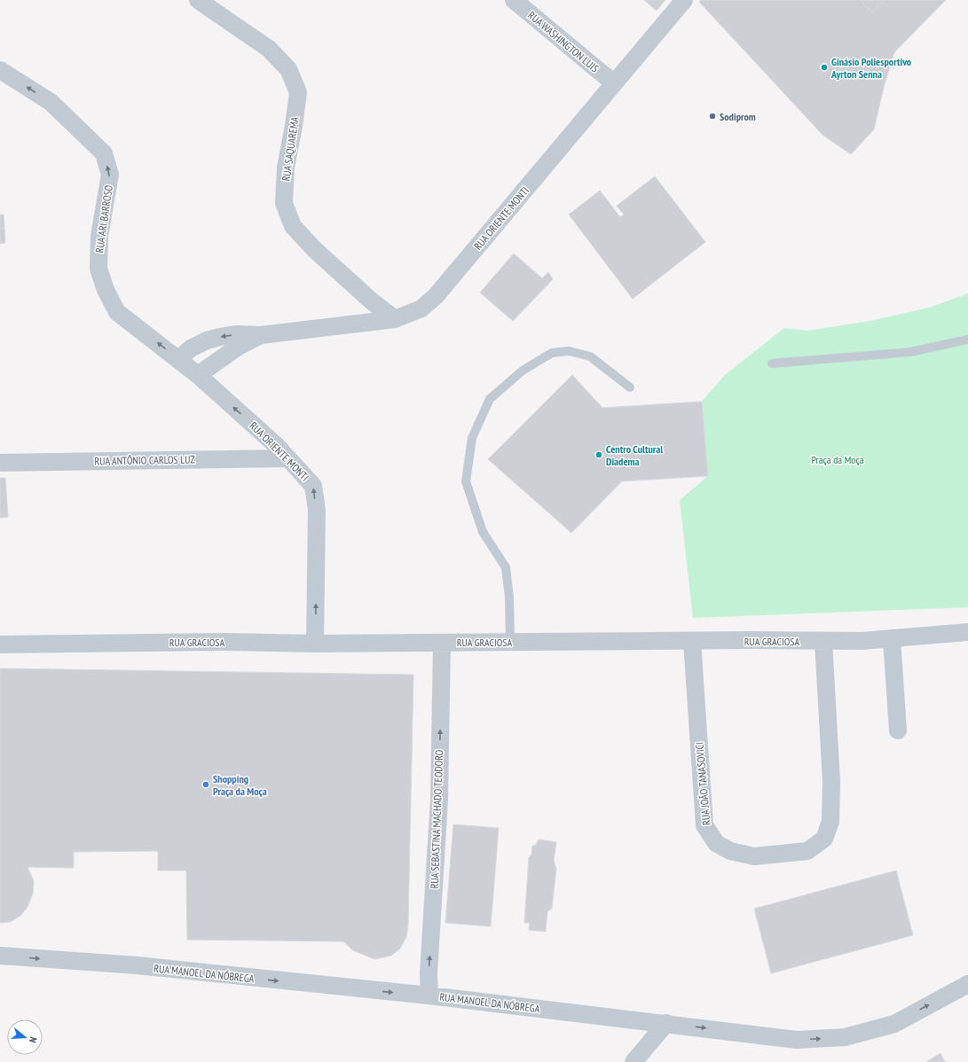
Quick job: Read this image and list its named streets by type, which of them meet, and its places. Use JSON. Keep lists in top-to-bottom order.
{
  "streets": {
    "street": [
      "RUA WASHINGTON LUIS",
      "RUA SAQUAREMA",
      "RUA ORIENTE MONTI",
      "RUA ARI BARROSO",
      "RUA ANTÔNIO CARLOS LUZ",
      "RUA GRACIOSA",
      "RUA JOÃO TANASOVICI",
      "RUA SEBASTINA MACHADO TEODORO",
      "RUA MANOEL DA NÓBREGA"
    ]
  },
  "crossings": [
    ["RUA WASHINGTON LUIS", "RUA ORIENTE MONTI"],
    ["RUA SAQUAREMA", "RUA ORIENTE MONTI"],
    ["RUA ORIENTE MONTI", "RUA ARI BARROSO"],
    ["RUA ORIENTE MONTI", "RUA ANTÔNIO CARLOS LUZ"],
    ["RUA ORIENTE MONTI", "RUA GRACIOSA"],
    ["RUA GRACIOSA", "RUA JOÃO TANASOVICI"],
    ["RUA GRACIOSA", "RUA SEBASTINA MACHADO TEODORO"],
    ["RUA SEBASTINA MACHADO TEODORO", "RUA MANOEL DA NÓBREGA"]
  ],
  "one_way": ["RUA ARI BARROSO", "RUA SEBASTINA MACHADO TEODORO", "RUA MANOEL DA NÓBREGA"],
  "parks": ["Praça da Moça"],
  "places": [
    "Ginásio Poliesportivo Ayrton Senna",
    "Sodiprom",
    "Centro Cultural Diadema",
    "Shopping Praça da Moça"
  ],
  "north": "right"
}
